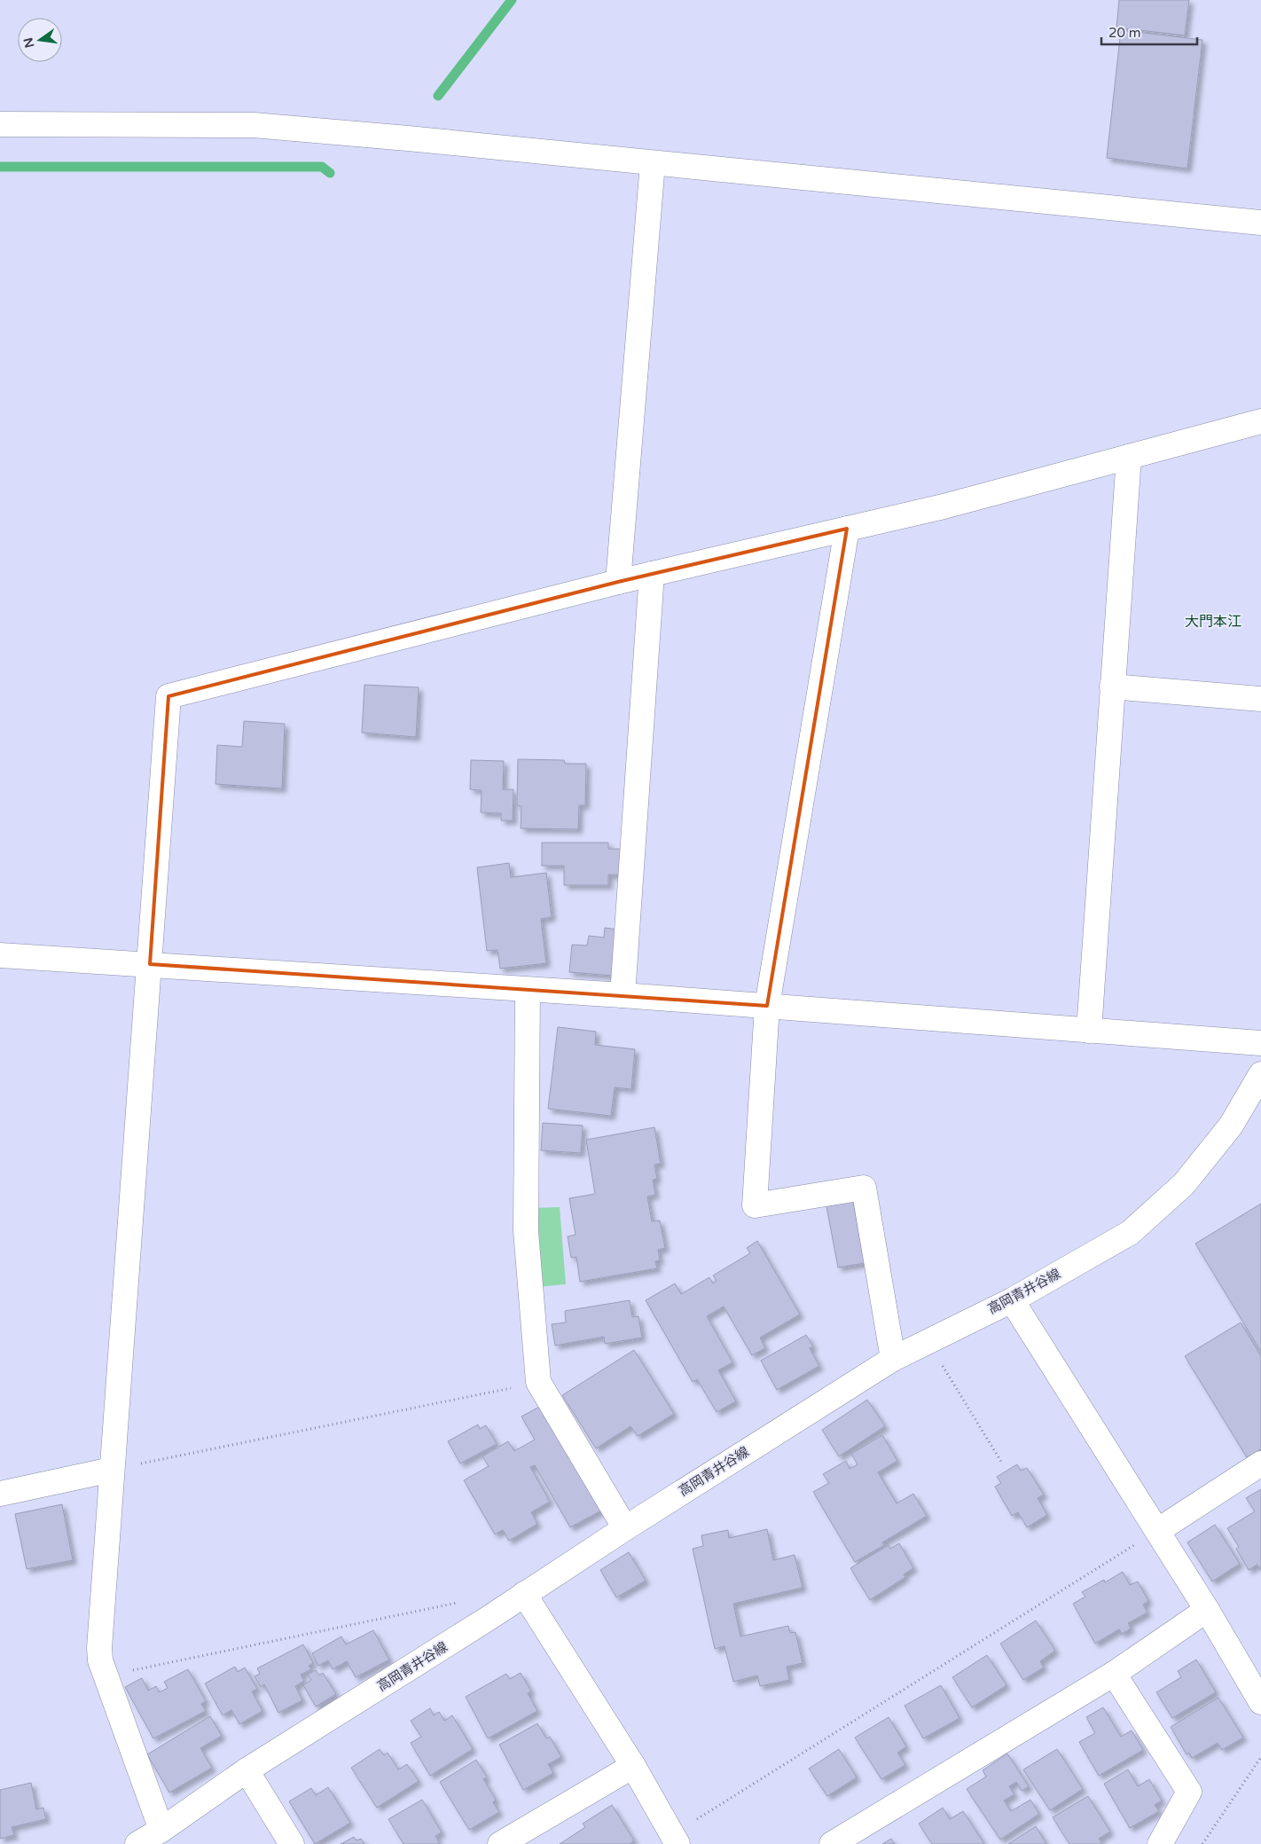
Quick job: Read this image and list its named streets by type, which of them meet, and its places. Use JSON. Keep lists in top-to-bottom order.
{
  "streets": {
    "street": ["高岡青井谷線"]
  },
  "districts": ["大門本江"],
  "scale_bar": "20 m",
  "north": "left"
}
